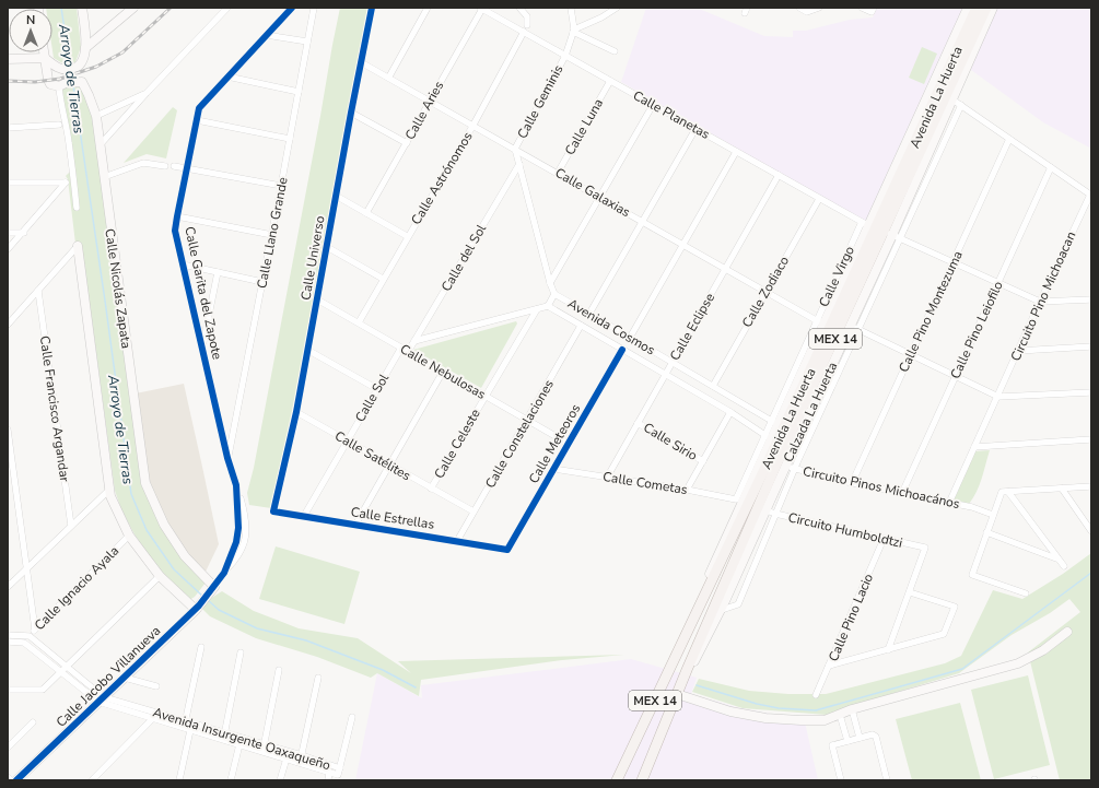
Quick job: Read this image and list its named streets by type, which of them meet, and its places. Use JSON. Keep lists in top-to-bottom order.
{
  "streets": {
    "main road": ["Avenida La Huerta", "MEX 14"],
    "street": [
      "Calle Geminis",
      "Calle Aries",
      "Calle Planetas",
      "Calle Luna",
      "Calle Astrónomos",
      "Calle Galaxias",
      "Calle Llano Grande",
      "Calle Universo",
      "Calle del Sol",
      "Calle Virgo",
      "Calle Nicolás Zapata",
      "Calle Zodiaco",
      "Calle Garita del Zapote",
      "Circuito Pino Michoacan",
      "Calle Pino Montezuma",
      "Avenida Cosmos",
      "Calle Eclipse",
      "Calle Pino Leiofilo",
      "Calle Nebulosas",
      "Calle Sol",
      "Calle Francisco Argandar",
      "Calzada La Huerta",
      "Calle Constelaciones",
      "Calle Sirio",
      "Calle Celeste",
      "Calle Meteoros",
      "Calle Satélites",
      "Calle Cometas",
      "Circuito Pinos Michoacános",
      "Calle Estrellas",
      "Circuito Humboldtzi",
      "Calle Ignacio Ayala",
      "Calle Pino Lacio",
      "Calle Jacobo Villanueva",
      "Avenida Insurgente Oaxaqueño"
    ]
  },
  "crossings": [
    ["Avenida La Huerta", "Calle Planetas"],
    ["Avenida La Huerta", "Calle Galaxias"],
    ["Avenida La Huerta", "Calle Virgo"],
    ["Avenida La Huerta", "Circuito Pino Michoacan"],
    ["Avenida La Huerta", "Avenida Cosmos"],
    ["Avenida La Huerta", "Calzada La Huerta"],
    ["Avenida La Huerta", "Circuito Pinos Michoacános"],
    ["Calle Geminis", "Calle Planetas"],
    ["Calle Geminis", "Calle Galaxias"],
    ["Calle Aries", "Calle Planetas"],
    ["Calle Aries", "Calle Galaxias"],
    ["Calle Planetas", "Calle Luna"],
    ["Calle Planetas", "Calle Astrónomos"],
    ["Calle Planetas", "Calle Virgo"],
    ["Calle Planetas", "Calle Zodiaco"],
    ["Calle Planetas", "Circuito Pino Michoacan"],
    ["Calle Planetas", "Calle Pino Montezuma"],
    ["Calle Planetas", "Calle Eclipse"],
    ["Calle Planetas", "Calle Pino Leiofilo"],
    ["Calle Planetas", "Calzada La Huerta"],
    ["Calle Luna", "Calle Galaxias"],
    ["Calle Astrónomos", "Calle Galaxias"],
    ["Calle Astrónomos", "Calle Nebulosas"],
    ["Calle Galaxias", "Calle Universo"],
    ["Calle Galaxias", "Calle Virgo"],
    ["Calle Galaxias", "Calle Zodiaco"],
    ["Calle Galaxias", "Calle Eclipse"],
    ["Calle Llano Grande", "Calle Garita del Zapote"],
    ["Calle Universo", "Calle Nebulosas"],
    ["Calle Universo", "Calle Satélites"],
    ["Calle Universo", "Calle Estrellas"],
    ["Calle del Sol", "Calle Nebulosas"],
    ["Calle Virgo", "Avenida Cosmos"],
    ["Calle Virgo", "Calzada La Huerta"],
    ["Calle Virgo", "Calle Cometas"],
    ["Calle Nicolás Zapata", "Calle Garita del Zapote"],
    ["Calle Nicolás Zapata", "Calle Jacobo Villanueva"],
    ["Calle Zodiaco", "Avenida Cosmos"],
    ["Calle Garita del Zapote", "Calle Jacobo Villanueva"],
    ["Circuito Pino Michoacan", "Calle Pino Montezuma"],
    ["Circuito Pino Michoacan", "Calle Pino Leiofilo"],
    ["Circuito Pino Michoacan", "Calzada La Huerta"],
    ["Circuito Pino Michoacan", "Circuito Pinos Michoacános"],
    ["Calle Pino Montezuma", "Circuito Pinos Michoacános"],
    ["Avenida Cosmos", "Calle Eclipse"],
    ["Avenida Cosmos", "Calzada La Huerta"],
    ["Avenida Cosmos", "Calle Constelaciones"],
    ["Avenida Cosmos", "Calle Meteoros"],
    ["Calle Eclipse", "Calle Sirio"],
    ["Calle Eclipse", "Calle Cometas"],
    ["Calle Pino Leiofilo", "Circuito Pinos Michoacános"],
    ["Calle Nebulosas", "Calle Sol"],
    ["Calle Nebulosas", "Calle Constelaciones"],
    ["Calle Nebulosas", "Calle Celeste"],
    ["Calle Nebulosas", "Calle Meteoros"],
    ["Calle Sol", "Calle Satélites"],
    ["Calle Sol", "Calle Estrellas"],
    ["Calzada La Huerta", "Circuito Pinos Michoacános"],
    ["Calzada La Huerta", "Circuito Humboldtzi"],
    ["Calle Constelaciones", "Calle Satélites"],
    ["Calle Constelaciones", "Calle Estrellas"],
    ["Calle Celeste", "Calle Satélites"],
    ["Calle Meteoros", "Calle Cometas"],
    ["Calle Meteoros", "Calle Estrellas"],
    ["Circuito Humboldtzi", "Calle Pino Lacio"],
    ["Calle Ignacio Ayala", "Avenida Insurgente Oaxaqueño"],
    ["Calle Jacobo Villanueva", "Avenida Insurgente Oaxaqueño"]
  ],
  "water": ["Arroyo de Tierras"],
  "north": "top"
}
